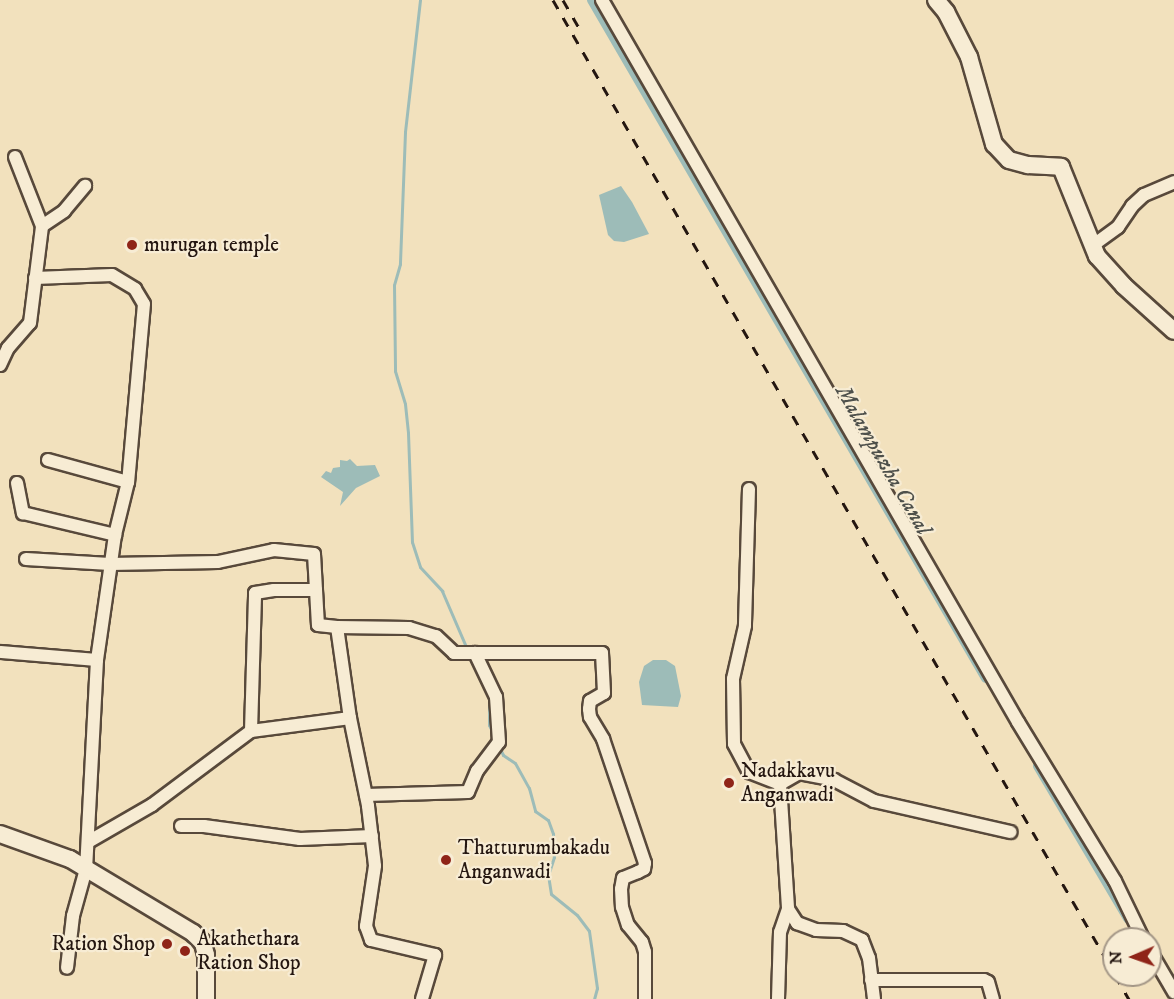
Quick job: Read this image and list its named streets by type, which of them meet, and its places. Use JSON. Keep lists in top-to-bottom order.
{
  "water": ["Malampuzha Canal"],
  "places": [
    "murugan temple",
    "Nadakkavu Anganwadi",
    "Thatturumbakadu Anganwadi",
    "Ration Shop",
    "Akathethara Ration Shop"
  ],
  "north": "left"
}
